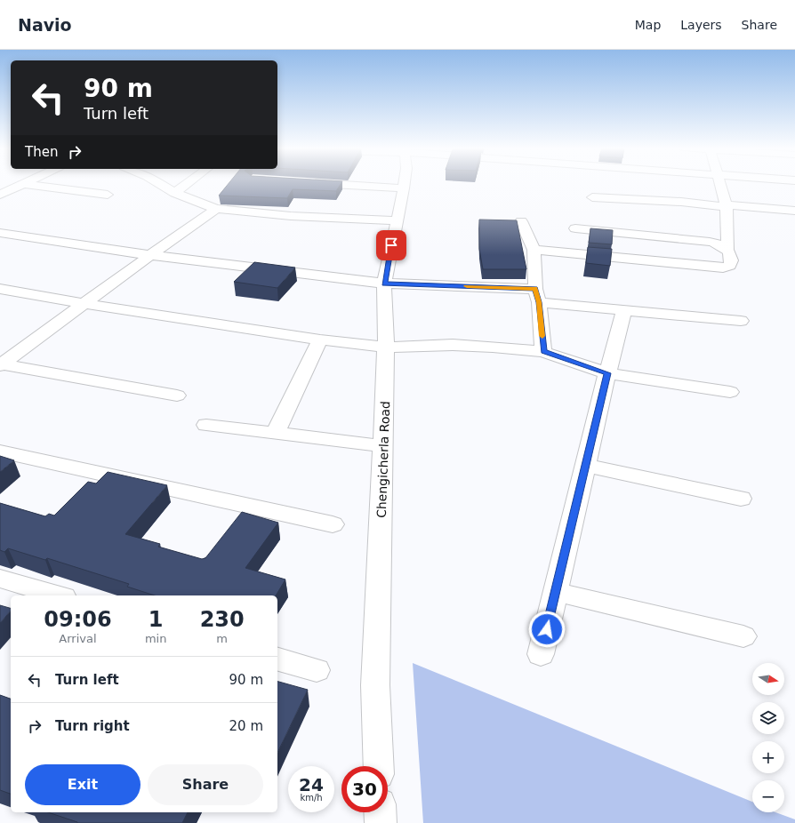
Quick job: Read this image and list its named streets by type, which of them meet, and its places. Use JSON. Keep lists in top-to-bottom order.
{
  "streets": {
    "street": ["Chengicherla Road"]
  },
  "north": "right",
  "page": {
    "header": "Navio",
    "nav": ["Map", "Layers", "Share"],
    "turn": ["90 m", "Turn left"],
    "then": "Then",
    "eta": [
      "09:06",
      "Arrival",
      "1",
      "min",
      "230",
      "m"
    ],
    "list": [
      {
        "name": "Turn left",
        "value": "90 m"
      },
      {
        "name": "Turn right",
        "value": "20 m"
      }
    ],
    "map_buttons": ["+", "−"],
    "buttons": ["Exit", "Share"],
    "speed": "24 km/h",
    "limit": "30"
  }
}
